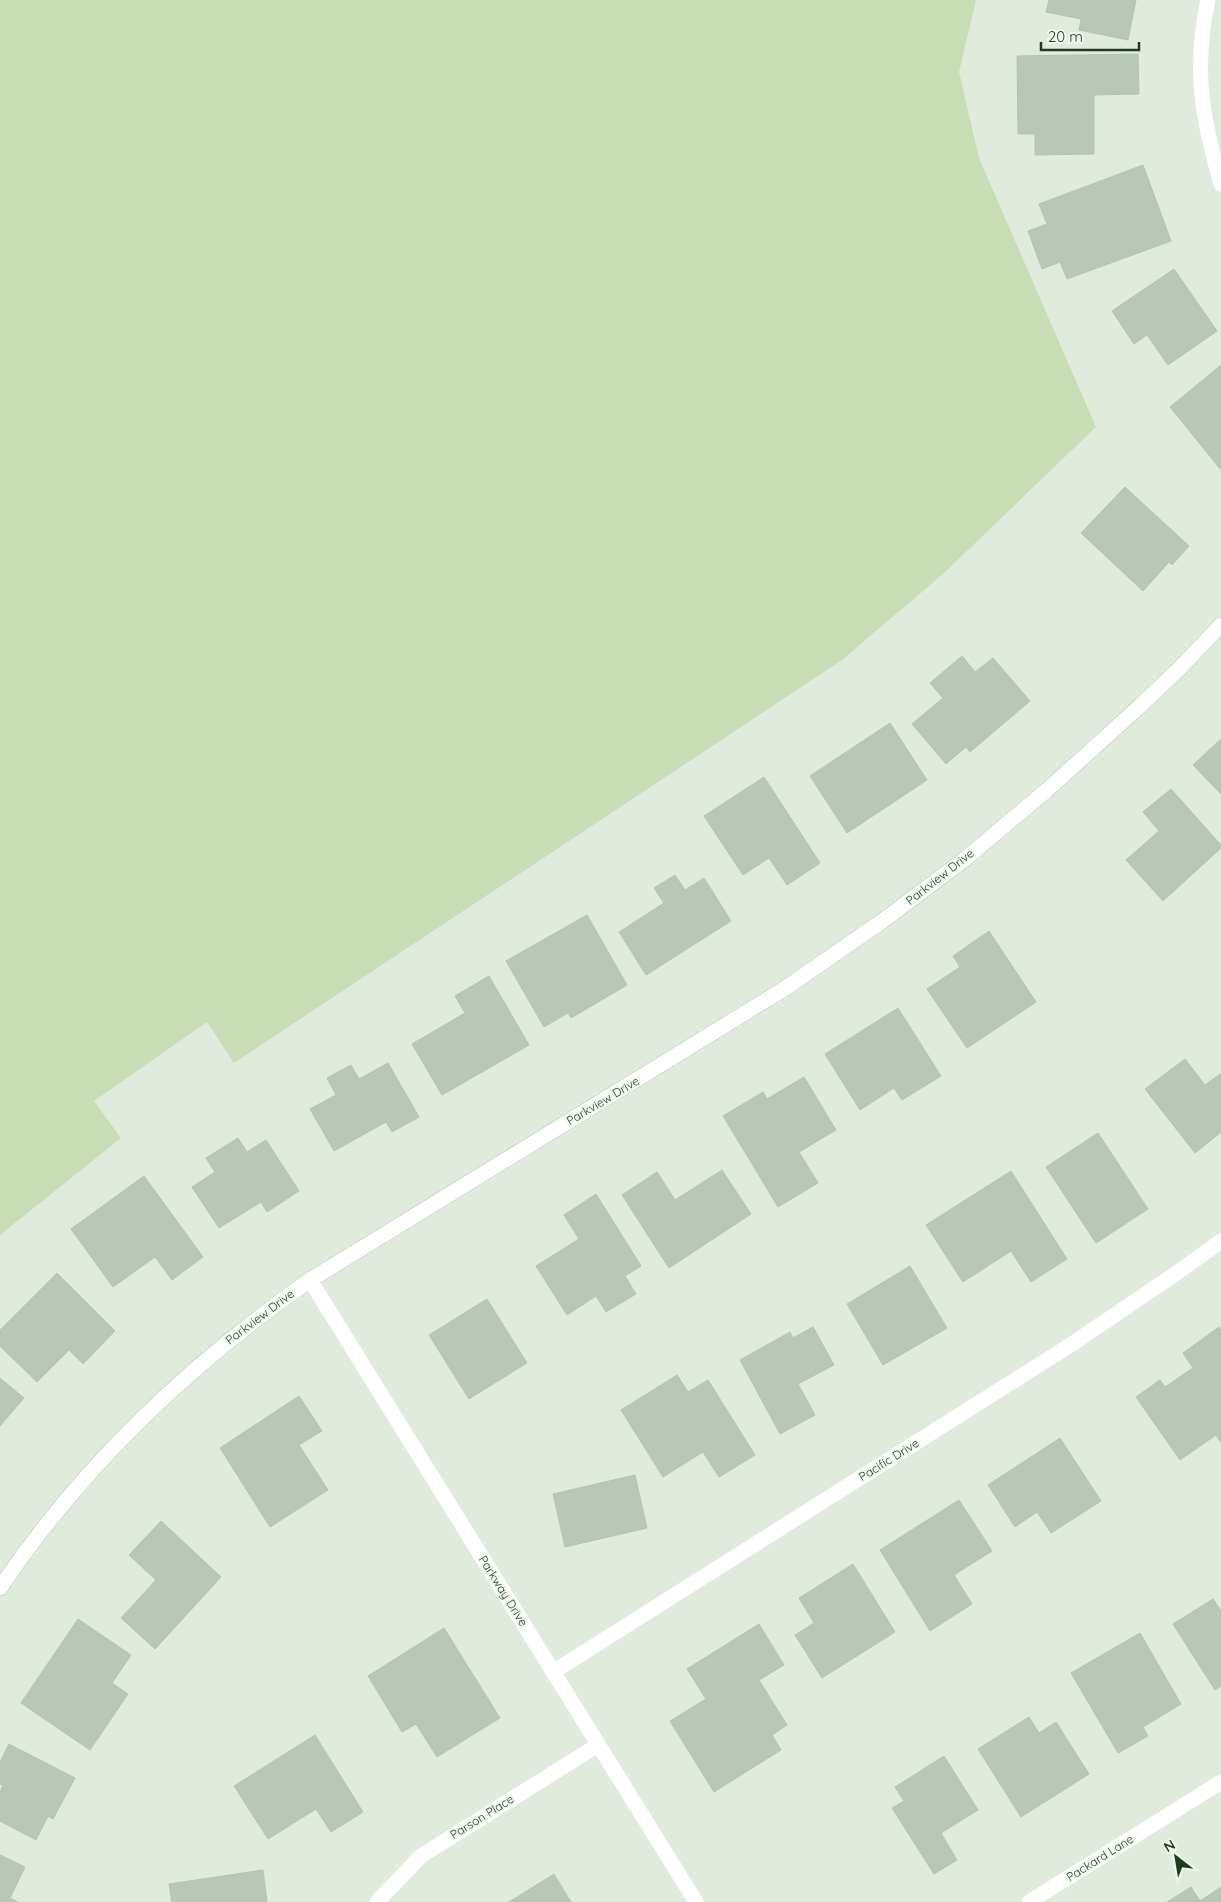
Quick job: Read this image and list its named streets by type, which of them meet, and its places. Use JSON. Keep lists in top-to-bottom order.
{
  "streets": {
    "street": [
      "Parkview Drive",
      "Pacific Drive",
      "Parkway Drive",
      "Parson Place",
      "Packard Lane"
    ]
  },
  "crossings": [
    ["Parkview Drive", "Parkway Drive"],
    ["Pacific Drive", "Parkway Drive"],
    ["Parkway Drive", "Parson Place"]
  ],
  "scale_bar": "20 m",
  "north": "top left"
}
